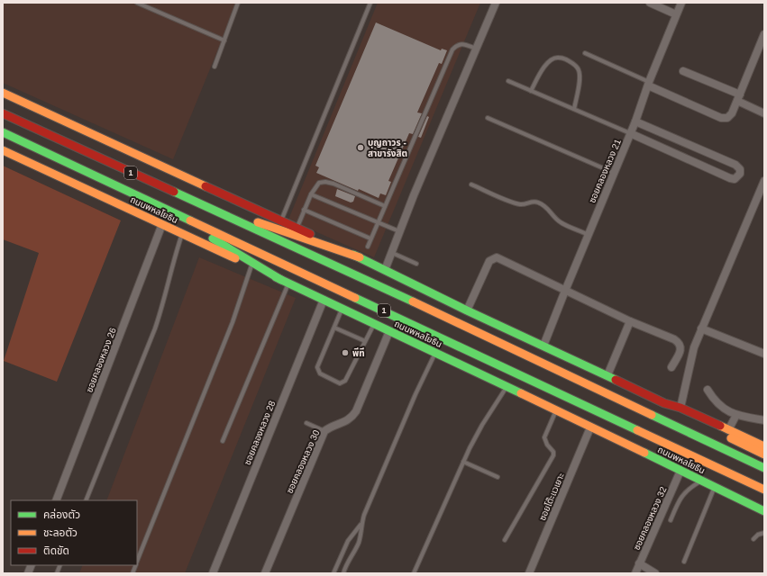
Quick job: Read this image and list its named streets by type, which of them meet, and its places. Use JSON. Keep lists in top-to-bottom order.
{
  "streets": {
    "main road": ["1", "ถนนพหลโยธิน"],
    "street": [
      "ซอยคลองหลวง 21",
      "ซอยคลองหลวง 26",
      "ซอยคลองหลวง 28",
      "ซอยคลองหลวง 30",
      "ซอยโต๊ะแวเยาะ",
      "ซอยคลองหลวง 32"
    ]
  },
  "crossings": [
    ["ซอยคลองหลวง 21", "1"],
    ["ถนนพหลโยธิน", "ซอยคลองหลวง 26"],
    ["ถนนพหลโยธิน", "ซอยคลองหลวง 28"],
    ["ถนนพหลโยธิน", "ซอยคลองหลวง 30"],
    ["ถนนพหลโยธิน", "ซอยโต๊ะแวเยาะ"],
    ["ถนนพหลโยธิน", "ซอยคลองหลวง 32"]
  ],
  "places": ["บุญถาวร - สาขารังสิต", "พีที"],
  "legend": ["คล่องตัว", "ชะลอตัว", "ติดขัด"]
}
